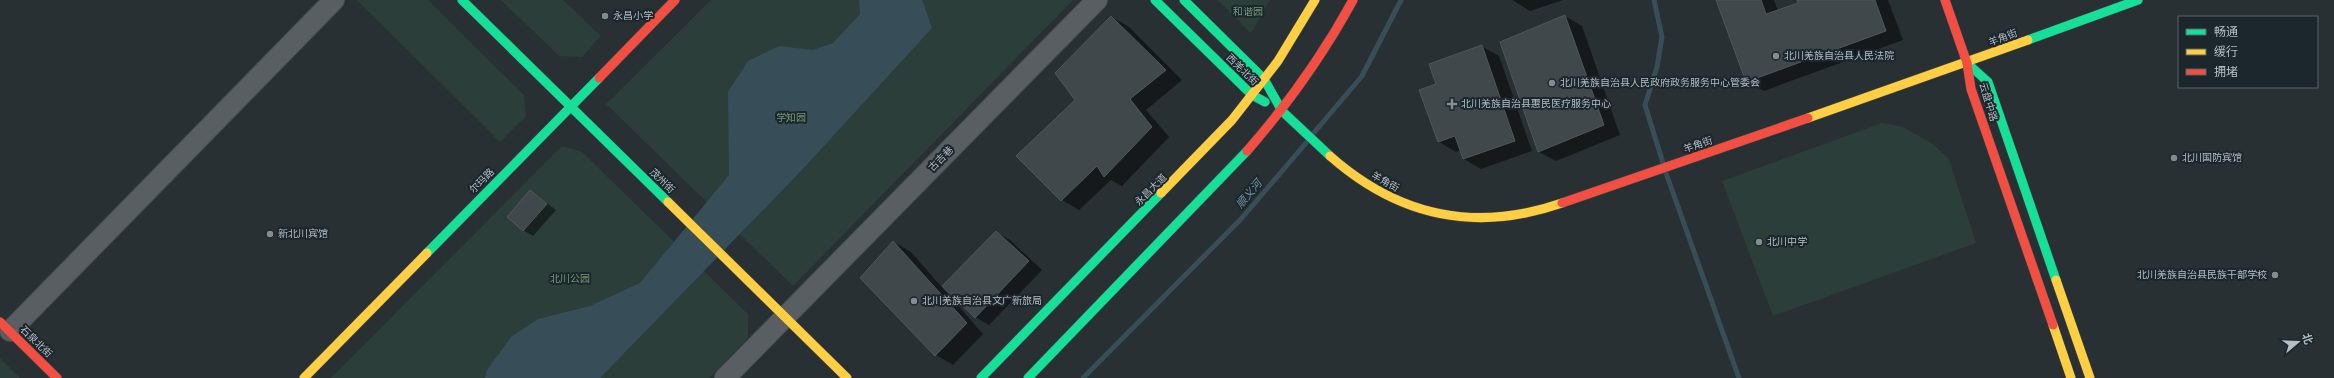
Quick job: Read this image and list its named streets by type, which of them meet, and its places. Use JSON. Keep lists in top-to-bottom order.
{
  "streets": {
    "street": [
      "羊角街",
      "西羌北街",
      "云盘中路",
      "古吉巷",
      "尔玛路",
      "茂州街",
      "永昌大道",
      "石泉北街"
    ]
  },
  "crossings": [
    ["羊角街", "西羌北街"],
    ["羊角街", "云盘中路"],
    ["西羌北街", "永昌大道"],
    ["古吉巷", "茂州街"],
    ["尔玛路", "茂州街"]
  ],
  "water": ["顺义河"],
  "parks": ["和谐园", "学知园", "北川公园"],
  "places": {
    "other": [
      "永昌小学",
      "北川羌族自治县人民法院",
      "北川羌族自治县人民政府政务服务中心管委会",
      "北川国防宾馆",
      "新北川宾馆",
      "北川中学",
      "北川羌族自治县民族干部学校",
      "北川羌族自治县文广新旅局"
    ],
    "health": ["北川羌族自治县惠民医疗服务中心"]
  },
  "legend": ["畅通", "缓行", "拥堵"],
  "north": "right"
}
